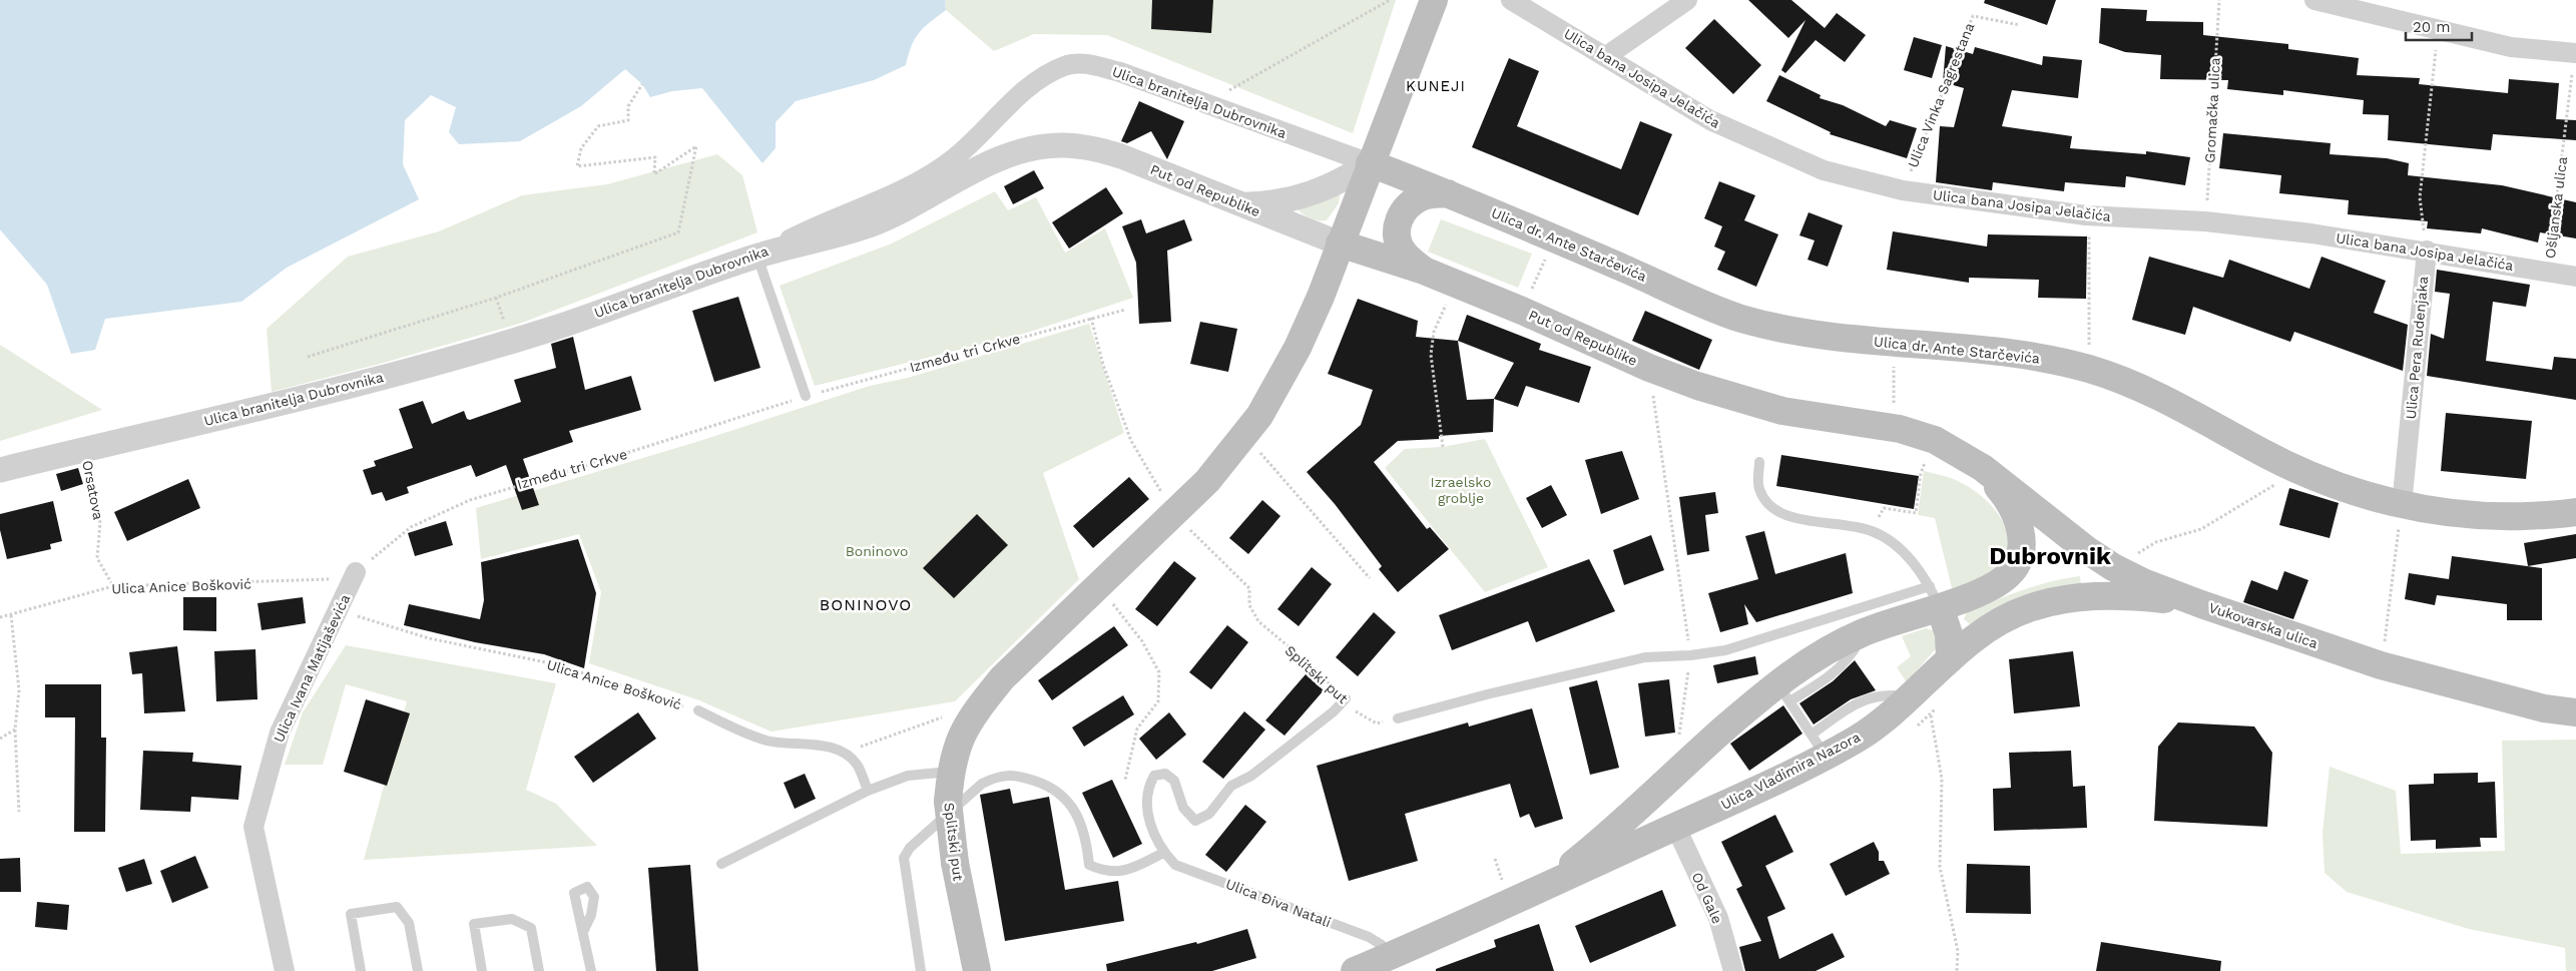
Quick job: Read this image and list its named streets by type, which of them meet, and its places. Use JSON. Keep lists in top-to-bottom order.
{
  "streets": {
    "main road": [
      "Put od Republike",
      "Ulica dr. Ante Starčevića",
      "Vukovarska ulica",
      "Splitski put",
      "Ulica Vladimira Nazora"
    ],
    "street": [
      "Ulica bana Josipa Jelačića",
      "Ulica branitelja Dubrovnika",
      "Ulica Pera Rudenjaka",
      "Ulica Ivana Matijaševića",
      "Od Gale"
    ],
    "lane": ["Ulica Anice Bošković", "Ulica Điva Natali"],
    "path": [
      "Ulica Vinka Sagrestana",
      "Gromačka ulica",
      "Ošljanska ulica",
      "Između tri Crkve",
      "Orsatova"
    ]
  },
  "crossings": [
    ["Ulica bana Josipa Jelačića", "Ulica Vinka Sagrestana"],
    ["Ulica bana Josipa Jelačića", "Gromačka ulica"],
    ["Ulica bana Josipa Jelačića", "Ošljanska ulica"],
    ["Ulica bana Josipa Jelačića", "Ulica Pera Rudenjaka"],
    ["Ulica branitelja Dubrovnika", "Put od Republike"],
    ["Ulica branitelja Dubrovnika", "Ulica dr. Ante Starčevića"],
    ["Ulica branitelja Dubrovnika", "Orsatova"],
    ["Ulica branitelja Dubrovnika", "Splitski put"],
    ["Put od Republike", "Vukovarska ulica"],
    ["Put od Republike", "Splitski put"],
    ["Put od Republike", "Ulica Vladimira Nazora"],
    ["Ulica dr. Ante Starčevića", "Ulica Pera Rudenjaka"],
    ["Ulica dr. Ante Starčevića", "Splitski put"],
    ["Između tri Crkve", "Ulica Anice Bošković"],
    ["Između tri Crkve", "Ulica Ivana Matijaševića"],
    ["Između tri Crkve", "Splitski put"],
    ["Orsatova", "Ulica Anice Bošković"],
    ["Ulica Anice Bošković", "Ulica Ivana Matijaševića"],
    ["Vukovarska ulica", "Ulica Vladimira Nazora"],
    ["Splitski put", "Ulica Vladimira Nazora"],
    ["Ulica Vladimira Nazora", "Od Gale"],
    ["Ulica Vladimira Nazora", "Ulica Điva Natali"]
  ],
  "districts": ["KUNEJI", "Dubrovnik", "BONINOVO"],
  "parks": ["Izraelsko groblje", "Boninovo"],
  "scale_bar": "20 m"
}
